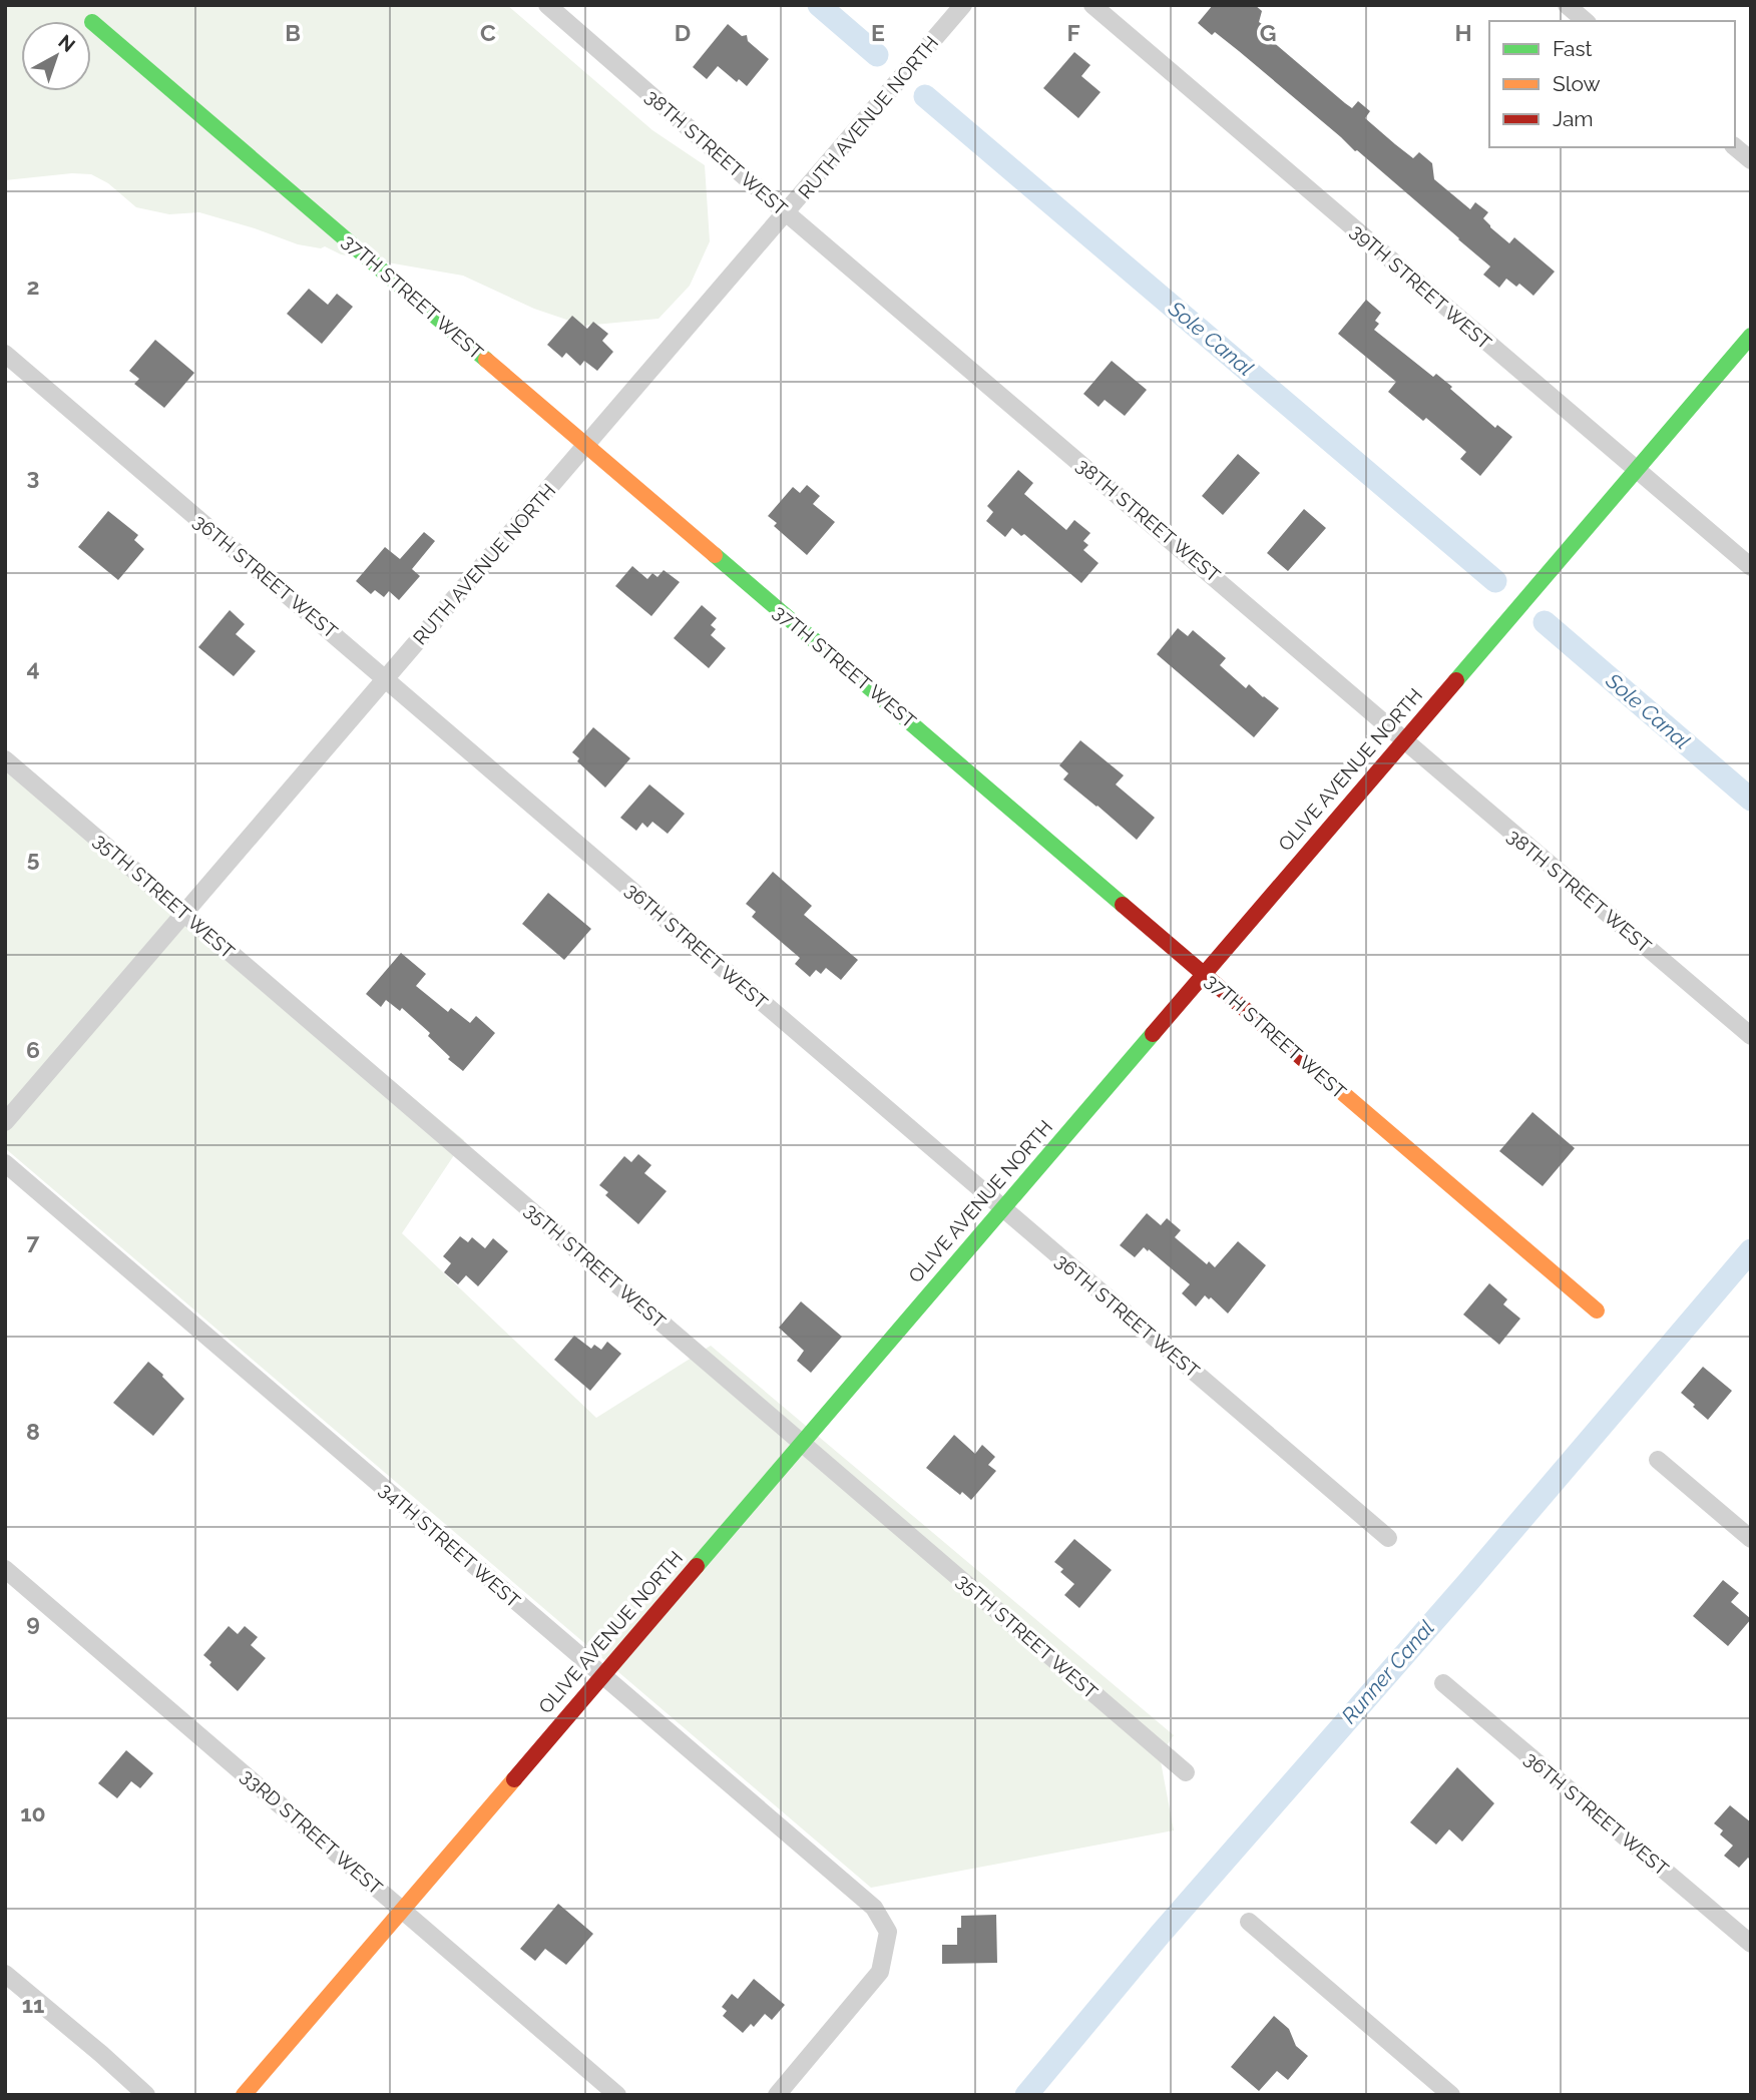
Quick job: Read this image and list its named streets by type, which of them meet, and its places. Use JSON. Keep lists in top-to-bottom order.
{
  "streets": {
    "street": [
      "RUTH AVENUE NORTH",
      "38TH STREET WEST",
      "39TH STREET WEST",
      "37TH STREET WEST",
      "36TH STREET WEST",
      "OLIVE AVENUE NORTH",
      "35TH STREET WEST",
      "34TH STREET WEST",
      "33RD STREET WEST"
    ]
  },
  "crossings": [
    ["RUTH AVENUE NORTH", "38TH STREET WEST"],
    ["RUTH AVENUE NORTH", "37TH STREET WEST"],
    ["RUTH AVENUE NORTH", "36TH STREET WEST"],
    ["RUTH AVENUE NORTH", "35TH STREET WEST"],
    ["38TH STREET WEST", "OLIVE AVENUE NORTH"],
    ["39TH STREET WEST", "OLIVE AVENUE NORTH"],
    ["37TH STREET WEST", "OLIVE AVENUE NORTH"],
    ["36TH STREET WEST", "OLIVE AVENUE NORTH"],
    ["OLIVE AVENUE NORTH", "35TH STREET WEST"],
    ["OLIVE AVENUE NORTH", "34TH STREET WEST"],
    ["OLIVE AVENUE NORTH", "33RD STREET WEST"]
  ],
  "water": ["Sole Canal", "Runner Canal"],
  "legend": ["Fast", "Slow", "Jam"],
  "north": "top right",
  "grid": {
    "columns": [
      "B",
      "C",
      "D",
      "E",
      "F",
      "G",
      "H"
    ],
    "rows": [
      "2",
      "3",
      "4",
      "5",
      "6",
      "7",
      "8",
      "9",
      "10",
      "11"
    ]
  }
}
